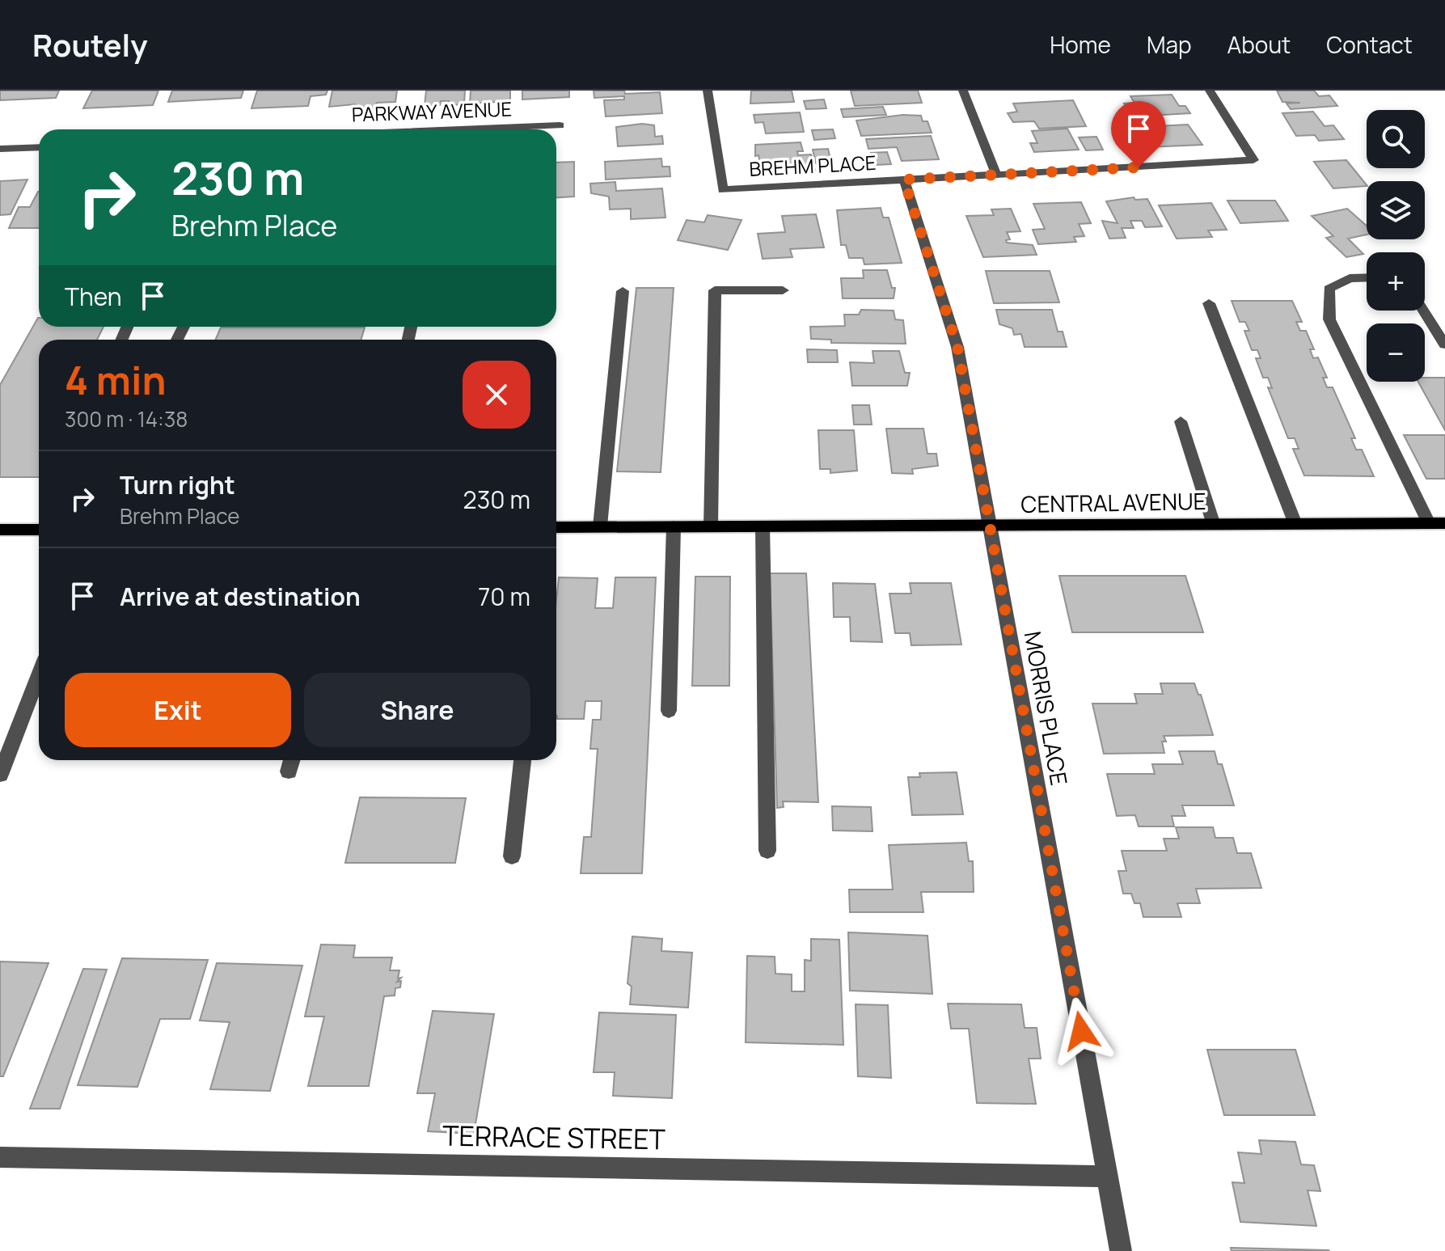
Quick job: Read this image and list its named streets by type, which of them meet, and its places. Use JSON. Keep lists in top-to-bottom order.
{
  "streets": {
    "main road": ["CENTRAL AVENUE"],
    "street": [
      "PARKWAY AVENUE",
      "BREHM PLACE",
      "MORRIS PLACE",
      "TERRACE STREET"
    ]
  },
  "crossings": [
    ["BREHM PLACE", "MORRIS PLACE"],
    ["CENTRAL AVENUE", "MORRIS PLACE"],
    ["MORRIS PLACE", "TERRACE STREET"]
  ],
  "page": {
    "header": "Routely",
    "nav": [
      "Home",
      "Map",
      "About",
      "Contact"
    ],
    "map_buttons": ["+", "−"],
    "turn": ["230 m", "Brehm Place"],
    "then": "Then",
    "heading": ["4 min", "300 m · 14:38"],
    "list": [
      {
        "name": "Turn right",
        "note": "Brehm Place",
        "value": "230 m"
      },
      {
        "name": "Arrive at destination",
        "value": "70 m"
      }
    ],
    "buttons": ["Exit", "Share"]
  }
}
